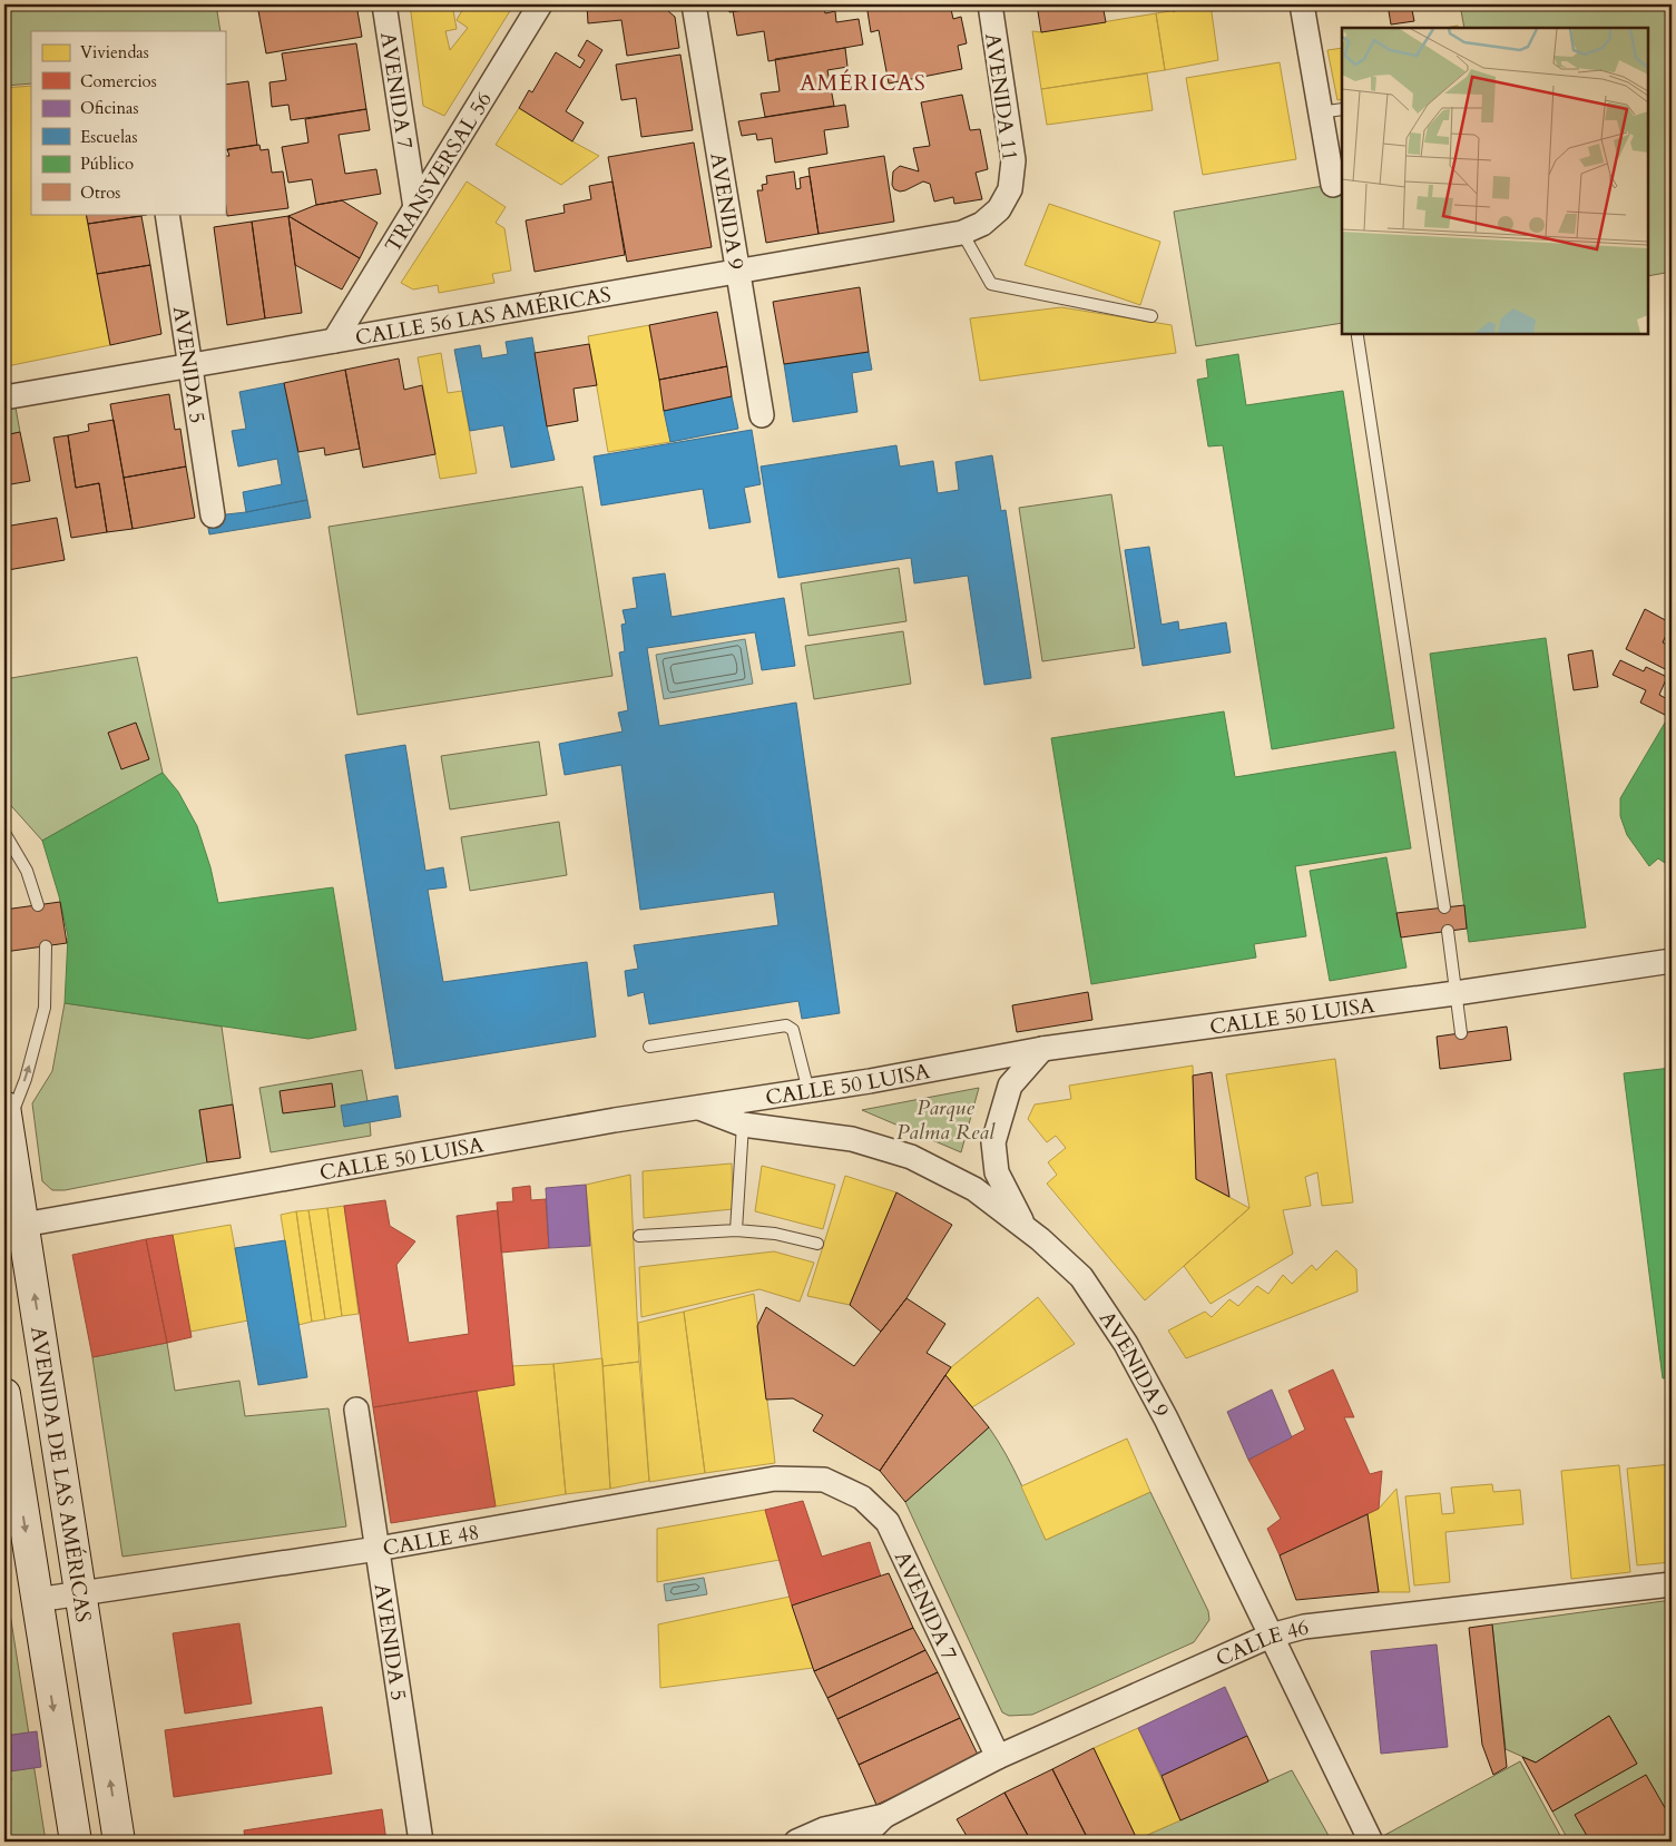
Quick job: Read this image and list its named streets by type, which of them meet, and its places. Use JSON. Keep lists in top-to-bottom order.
{
  "streets": {
    "main road": ["AVENIDA DE LAS AMÉRICAS"],
    "street": [
      "AVENIDA 7",
      "AVENIDA 11",
      "TRANSVERSAL 56",
      "AVENIDA 9",
      "CALLE 56 LAS AMÉRICAS",
      "AVENIDA 5",
      "CALLE 50 LUISA",
      "CALLE 48",
      "CALLE 46"
    ]
  },
  "crossings": [
    ["AVENIDA 7", "TRANSVERSAL 56"],
    ["AVENIDA 7", "CALLE 48"],
    ["AVENIDA 7", "CALLE 46"],
    ["AVENIDA 11", "CALLE 56 LAS AMÉRICAS"],
    ["TRANSVERSAL 56", "CALLE 56 LAS AMÉRICAS"],
    ["AVENIDA 9", "CALLE 56 LAS AMÉRICAS"],
    ["AVENIDA 9", "CALLE 50 LUISA"],
    ["AVENIDA 9", "CALLE 46"],
    ["CALLE 56 LAS AMÉRICAS", "AVENIDA 5"],
    ["AVENIDA 5", "CALLE 48"],
    ["CALLE 50 LUISA", "AVENIDA DE LAS AMÉRICAS"],
    ["AVENIDA DE LAS AMÉRICAS", "CALLE 48"]
  ],
  "districts": ["AMÉRICAS"],
  "parks": ["Parque Palma Real"],
  "legend": [
    "Viviendas",
    "Comercios",
    "Oficinas",
    "Escuelas",
    "Público",
    "Otros"
  ]
}
